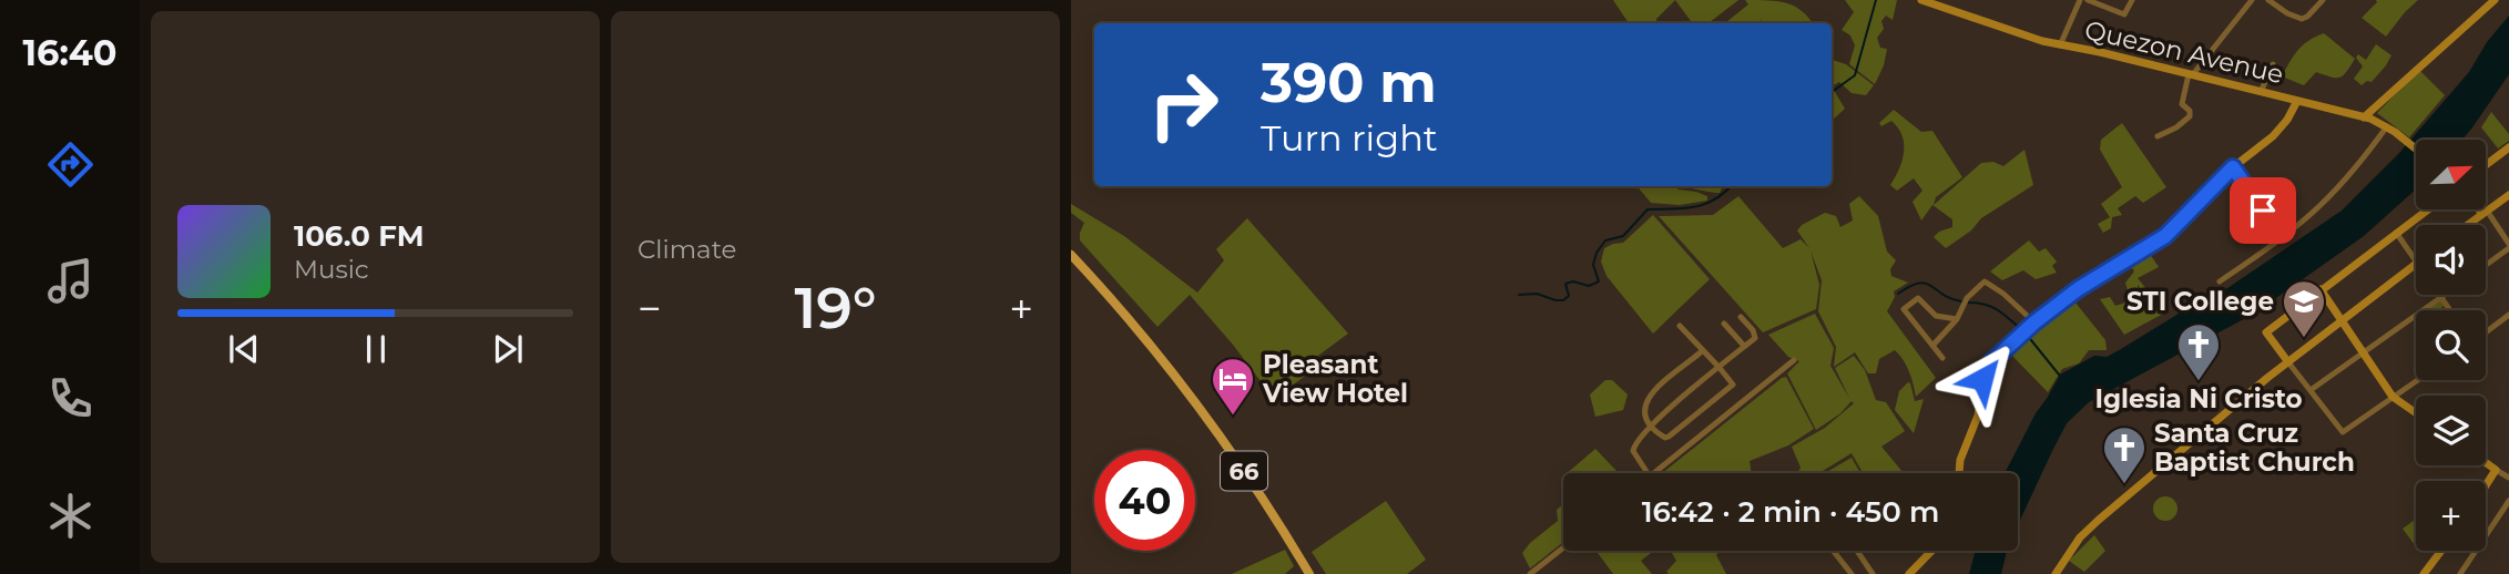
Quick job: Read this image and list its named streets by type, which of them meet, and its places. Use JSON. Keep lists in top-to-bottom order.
{
  "streets": {
    "main road": ["66"],
    "street": ["Quezon Avenue"]
  },
  "places": {
    "school or university": ["STI College"],
    "church": ["Iglesia Ni Cristo", "Santa Cruz Baptist Church"],
    "hotel": ["Pleasant View Hotel"]
  },
  "north": "top right",
  "page": {
    "tabs": "16:40",
    "tile": "Climate",
    "turn": ["390 m", "Turn right"],
    "map_buttons": "+",
    "song": ["106.0 FM", "Music"],
    "heat": ["−", "19°", "+"],
    "limit": "40",
    "trip": "16:42 · 2 min · 450 m"
  }
}
